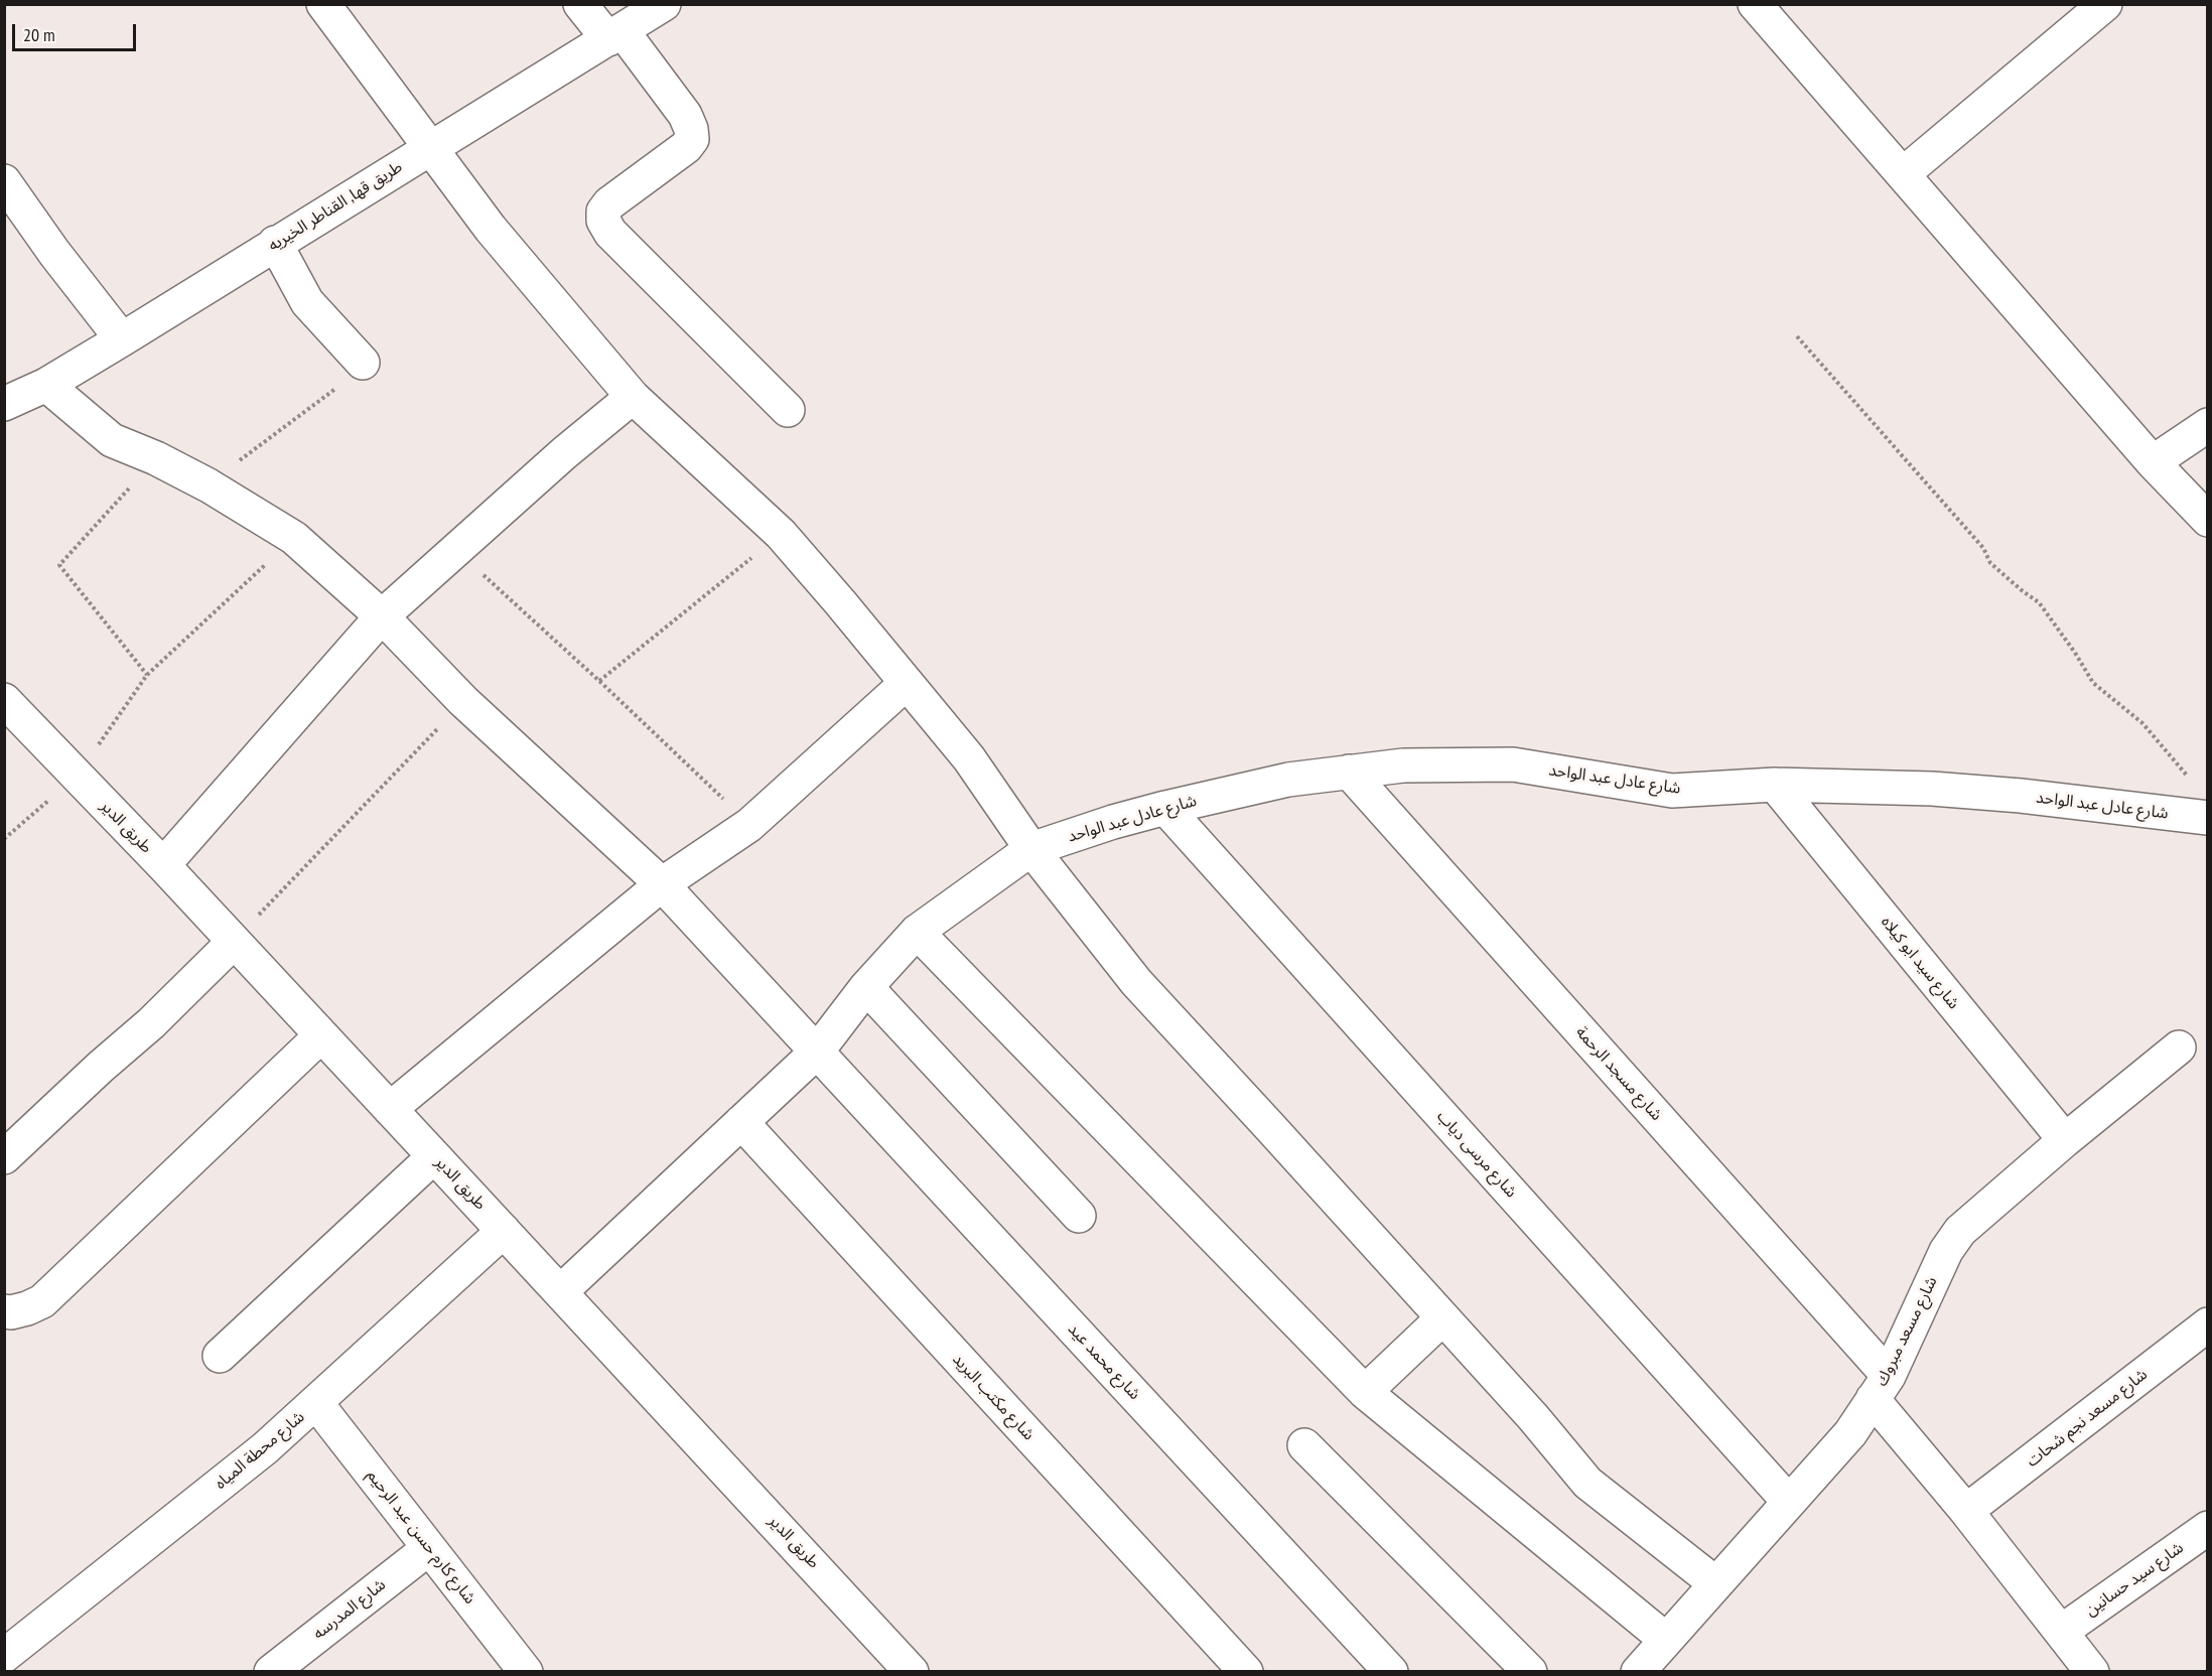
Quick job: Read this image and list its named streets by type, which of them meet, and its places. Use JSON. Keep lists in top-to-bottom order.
{
  "streets": {
    "street": [
      "طريق قها, القناطر الخيريه",
      "شارع عادل عبد الواحد",
      "طريق الدير",
      "شارع سيد ابو كيلاه",
      "شارع مسجد الرحمة",
      "شارع مرسى دياب",
      "شارع مسعد مبروك",
      "شارع محمد عيد",
      "شارع مكتب البريد",
      "شارع مسعد نجم شحات",
      "شارع محطة المياه",
      "شارع كارم حسن عبد الرحيم",
      "شارع سيد حسانين",
      "شارع المدرسه"
    ]
  },
  "crossings": [
    ["طريق قها, القناطر الخيريه", "شارع محمد عيد"],
    ["شارع عادل عبد الواحد", "طريق الدير"],
    ["شارع عادل عبد الواحد", "شارع سيد ابو كيلاه"],
    ["شارع عادل عبد الواحد", "شارع مسجد الرحمة"],
    ["شارع عادل عبد الواحد", "شارع مرسى دياب"],
    ["شارع عادل عبد الواحد", "شارع محمد عيد"],
    ["شارع عادل عبد الواحد", "شارع مكتب البريد"],
    ["طريق الدير", "شارع محطة المياه"],
    ["شارع سيد ابو كيلاه", "شارع مسعد مبروك"],
    ["شارع مسجد الرحمة", "شارع مسعد مبروك"],
    ["شارع مسجد الرحمة", "شارع مسعد نجم شحات"],
    ["شارع مسجد الرحمة", "شارع سيد حسانين"],
    ["شارع مرسى دياب", "شارع مسعد مبروك"],
    ["شارع محطة المياه", "شارع كارم حسن عبد الرحيم"],
    ["شارع كارم حسن عبد الرحيم", "شارع المدرسه"]
  ],
  "scale_bar": "20 m"
}
